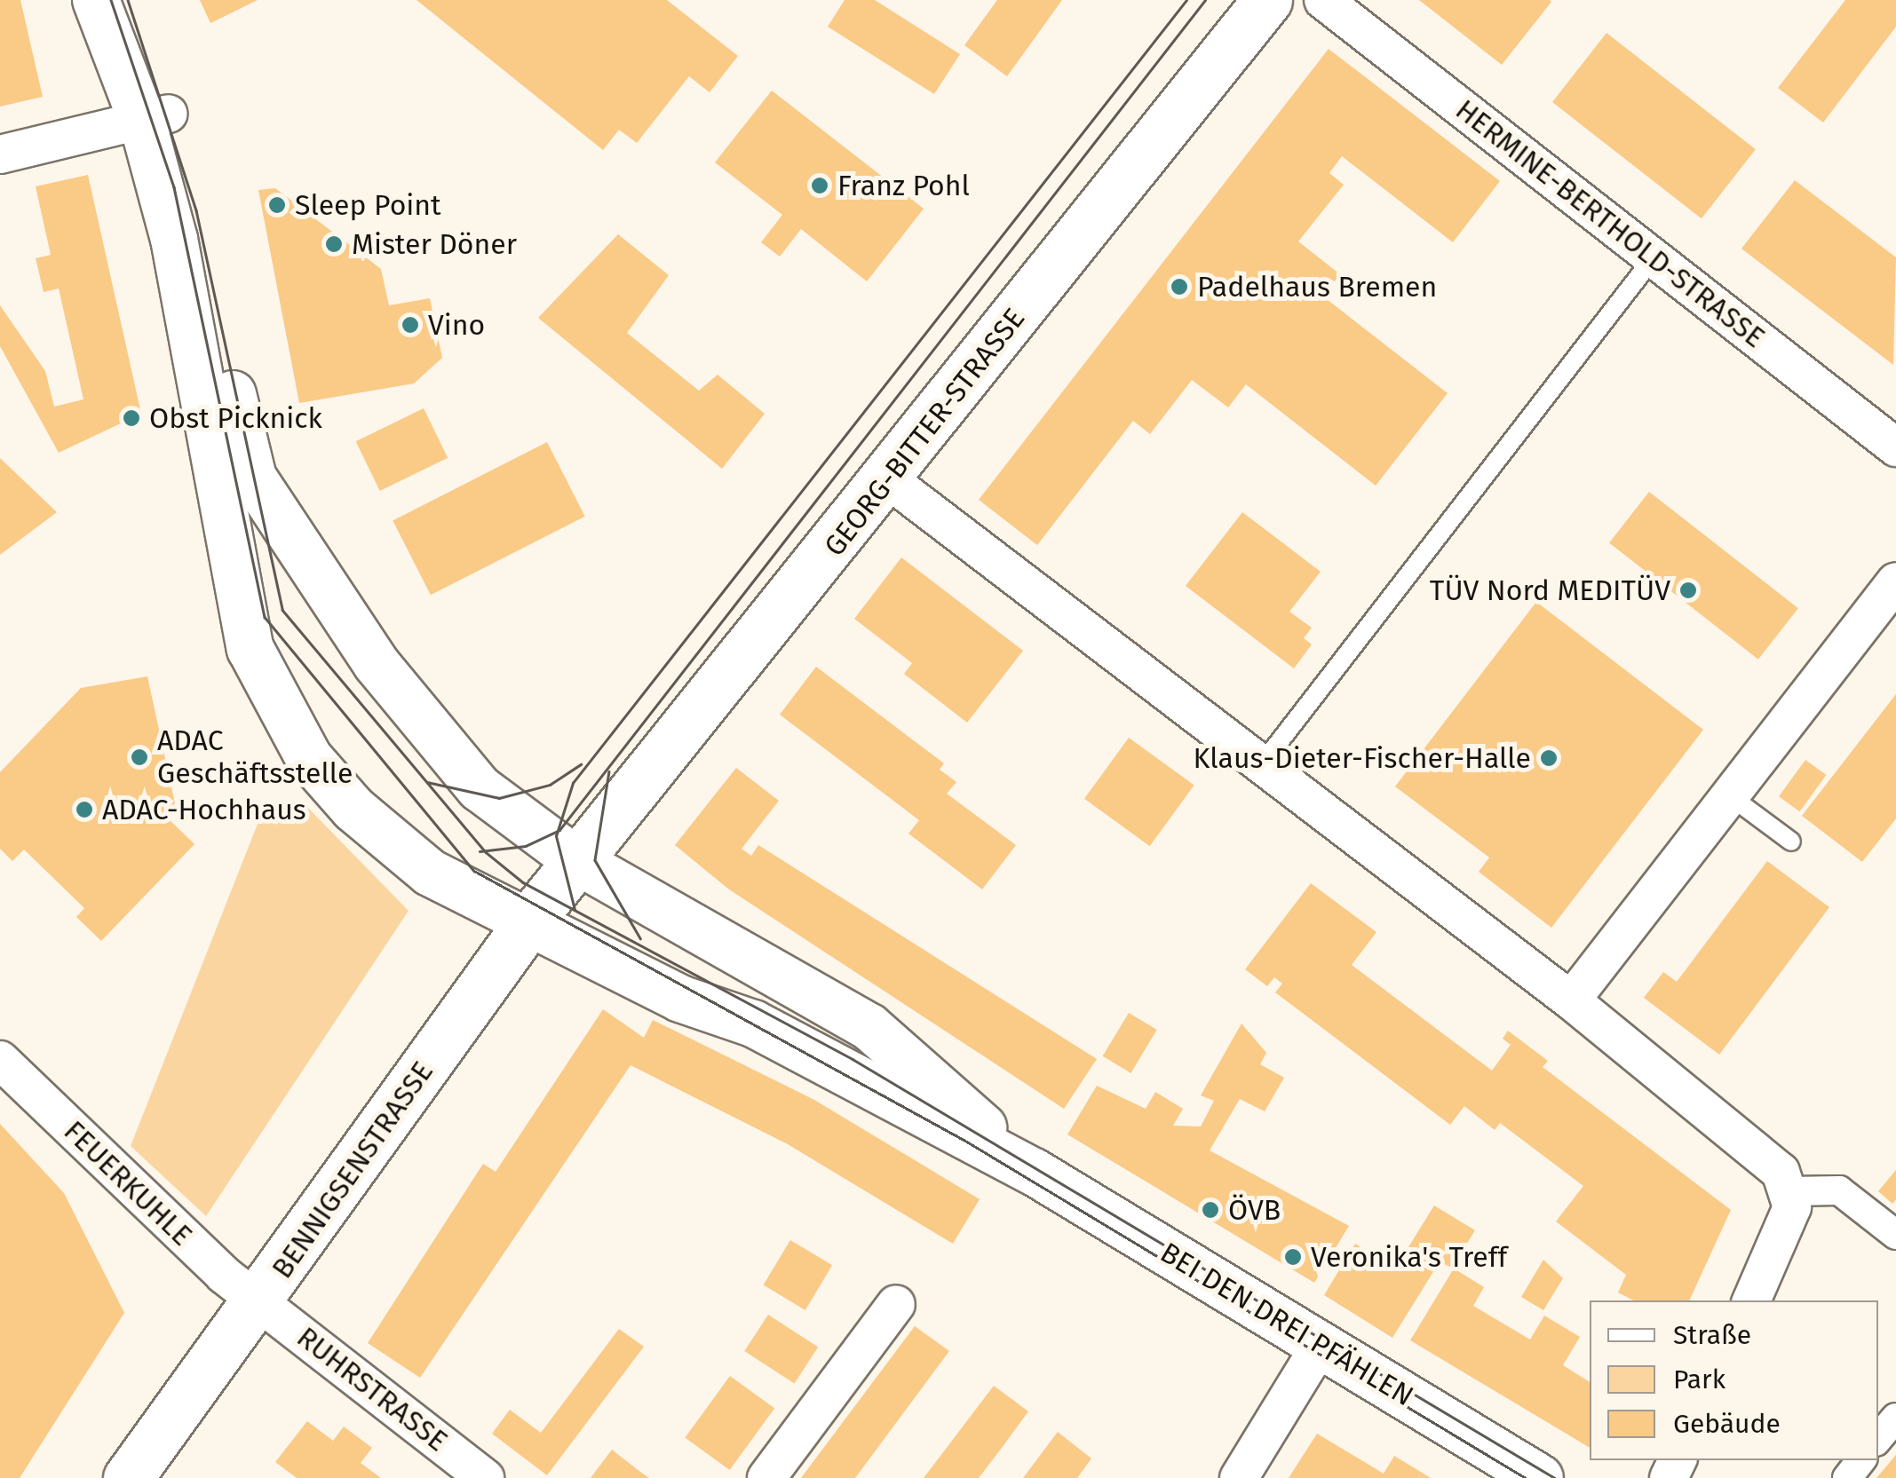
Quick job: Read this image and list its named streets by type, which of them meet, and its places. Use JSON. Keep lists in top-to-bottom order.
{
  "streets": {
    "main road": ["GEORG-BITTER-STRASSE", "BENNIGSENSTRASSE"],
    "street": [
      "HERMINE-BERTHOLD-STRASSE",
      "FEUERKUHLE",
      "BEI DEN DREI PFÄHLEN",
      "RUHRSTRASSE"
    ]
  },
  "crossings": [
    ["GEORG-BITTER-STRASSE", "BENNIGSENSTRASSE"],
    ["GEORG-BITTER-STRASSE", "BEI DEN DREI PFÄHLEN"],
    ["BENNIGSENSTRASSE", "FEUERKUHLE"],
    ["BENNIGSENSTRASSE", "BEI DEN DREI PFÄHLEN"],
    ["BENNIGSENSTRASSE", "RUHRSTRASSE"],
    ["FEUERKUHLE", "RUHRSTRASSE"]
  ],
  "places": [
    "Franz Pohl",
    "Sleep Point",
    "Mister Döner",
    "Padelhaus Bremen",
    "Vino",
    "Obst Picknick",
    "TÜV Nord MEDITÜV",
    "ADAC Geschäftsstelle",
    "Klaus-Dieter-Fischer-Halle",
    "ADAC-Hochhaus",
    "ÖVB",
    "Veronika's Treff"
  ],
  "legend": ["Straße", "Park", "Gebäude"]
}
